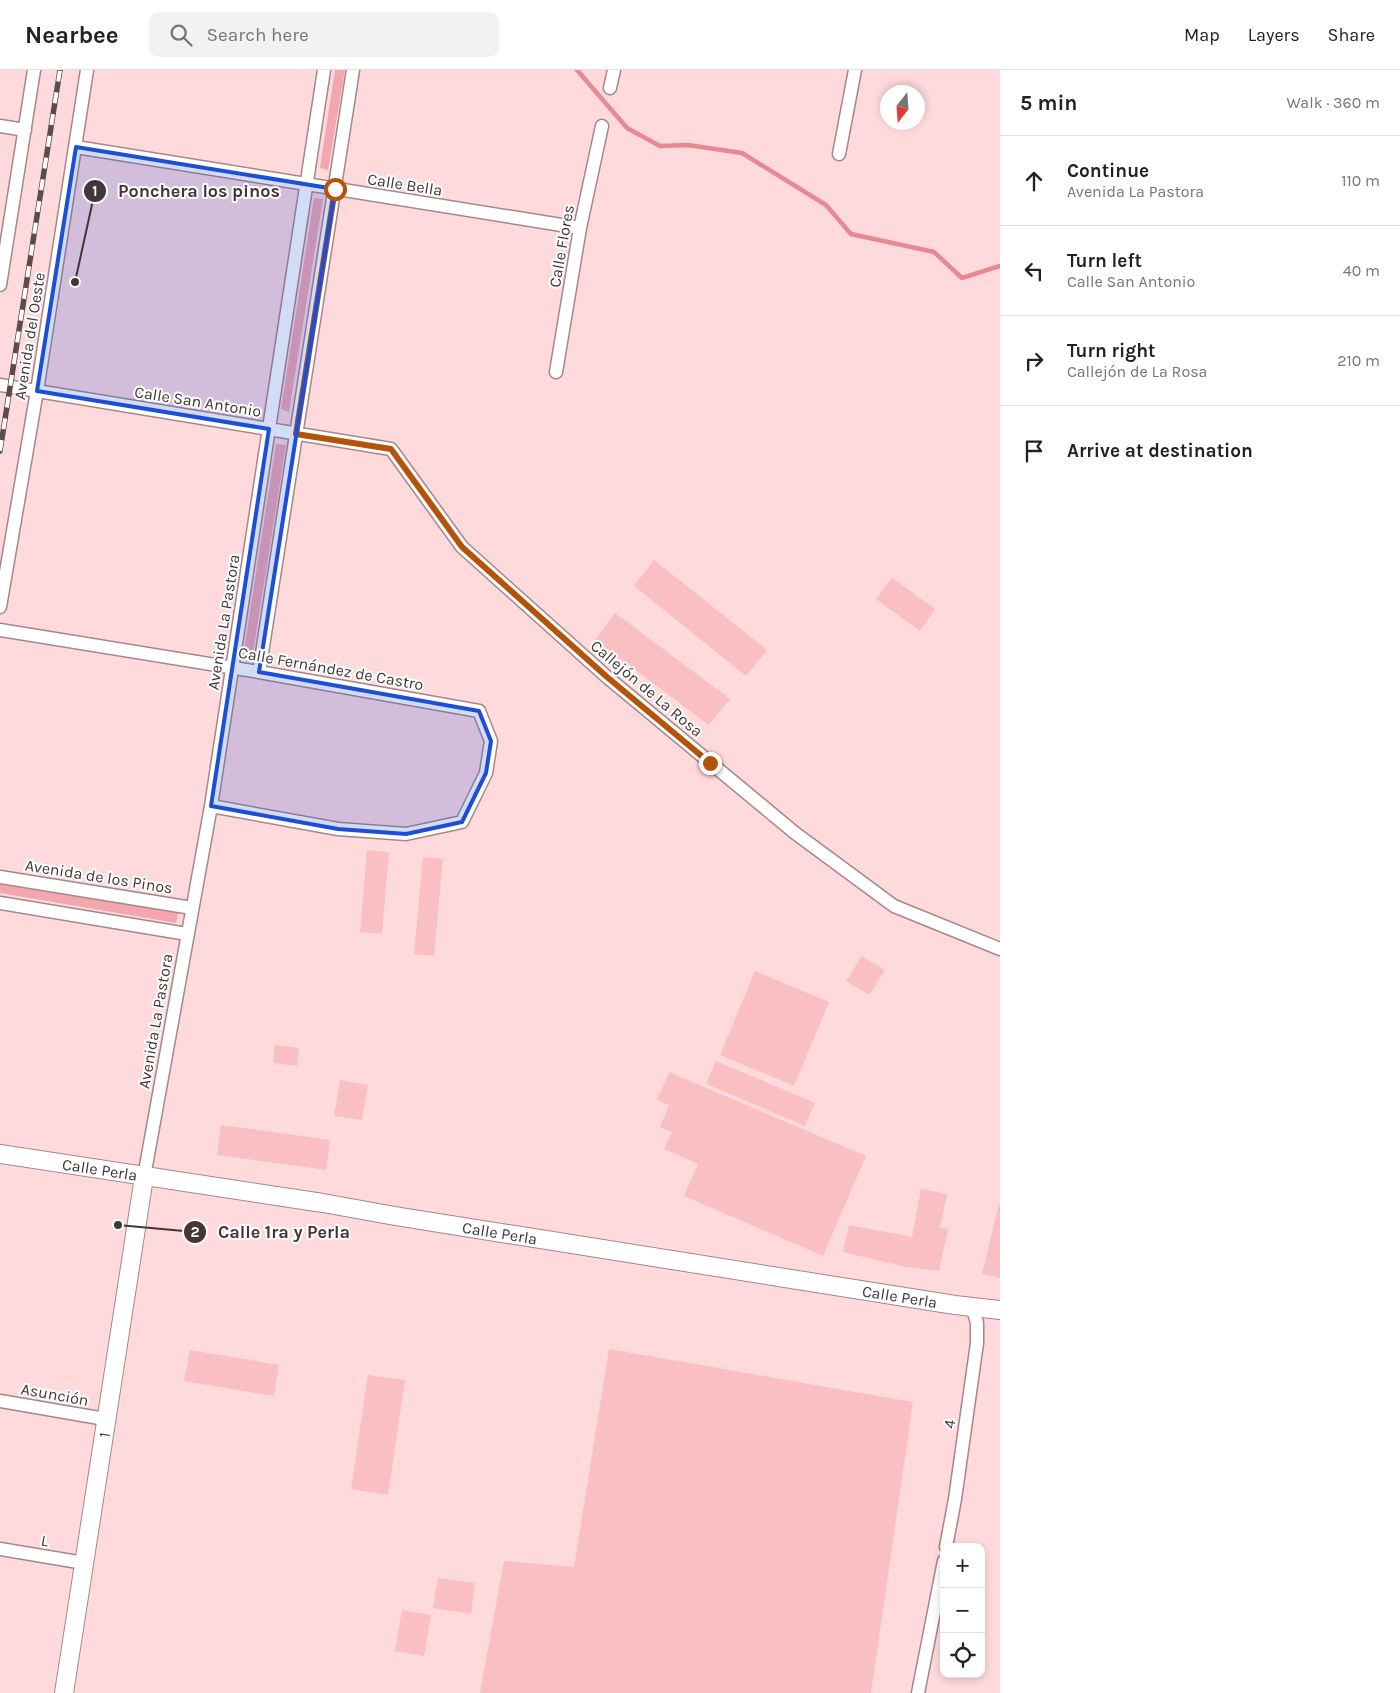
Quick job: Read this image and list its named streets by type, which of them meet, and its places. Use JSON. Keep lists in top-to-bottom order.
{
  "streets": {
    "main road": ["Calle Perla", "1"],
    "street": [
      "Calle Bella",
      "Calle Flores",
      "Avenida del Oeste",
      "Calle San Antonio",
      "Avenida La Pastora",
      "Calle Fernández de Castro",
      "Callejón de La Rosa",
      "Avenida de los Pinos",
      "Asunción",
      "4",
      "L"
    ]
  },
  "crossings": [
    ["Calle Bella", "Calle Flores"],
    ["Calle Bella", "Avenida del Oeste"],
    ["Calle Bella", "Avenida La Pastora"],
    ["Avenida del Oeste", "Calle San Antonio"],
    ["Calle San Antonio", "Avenida La Pastora"],
    ["Calle San Antonio", "Callejón de La Rosa"],
    ["Avenida La Pastora", "Calle Fernández de Castro"],
    ["Avenida La Pastora", "Avenida de los Pinos"],
    ["Avenida La Pastora", "Calle Perla"],
    ["Avenida La Pastora", "1"],
    ["Calle Perla", "4"],
    ["Calle Perla", "1"],
    ["Asunción", "1"],
    ["1", "L"]
  ],
  "places": ["Ponchera los pinos", "Calle 1ra y Perla"],
  "north": "bottom",
  "page": {
    "header": "Nearbee",
    "search": "Search here",
    "nav": ["Map", "Layers", "Share"],
    "heading": ["5 min", "Walk · 360 m"],
    "list": [
      ["Continue", "Avenida La Pastora", "110 m"],
      ["Turn left", "Calle San Antonio", "40 m"],
      ["Turn right", "Callejón de La Rosa", "210 m"],
      "Arrive at destination"
    ],
    "map_buttons": ["+", "−"]
  }
}
